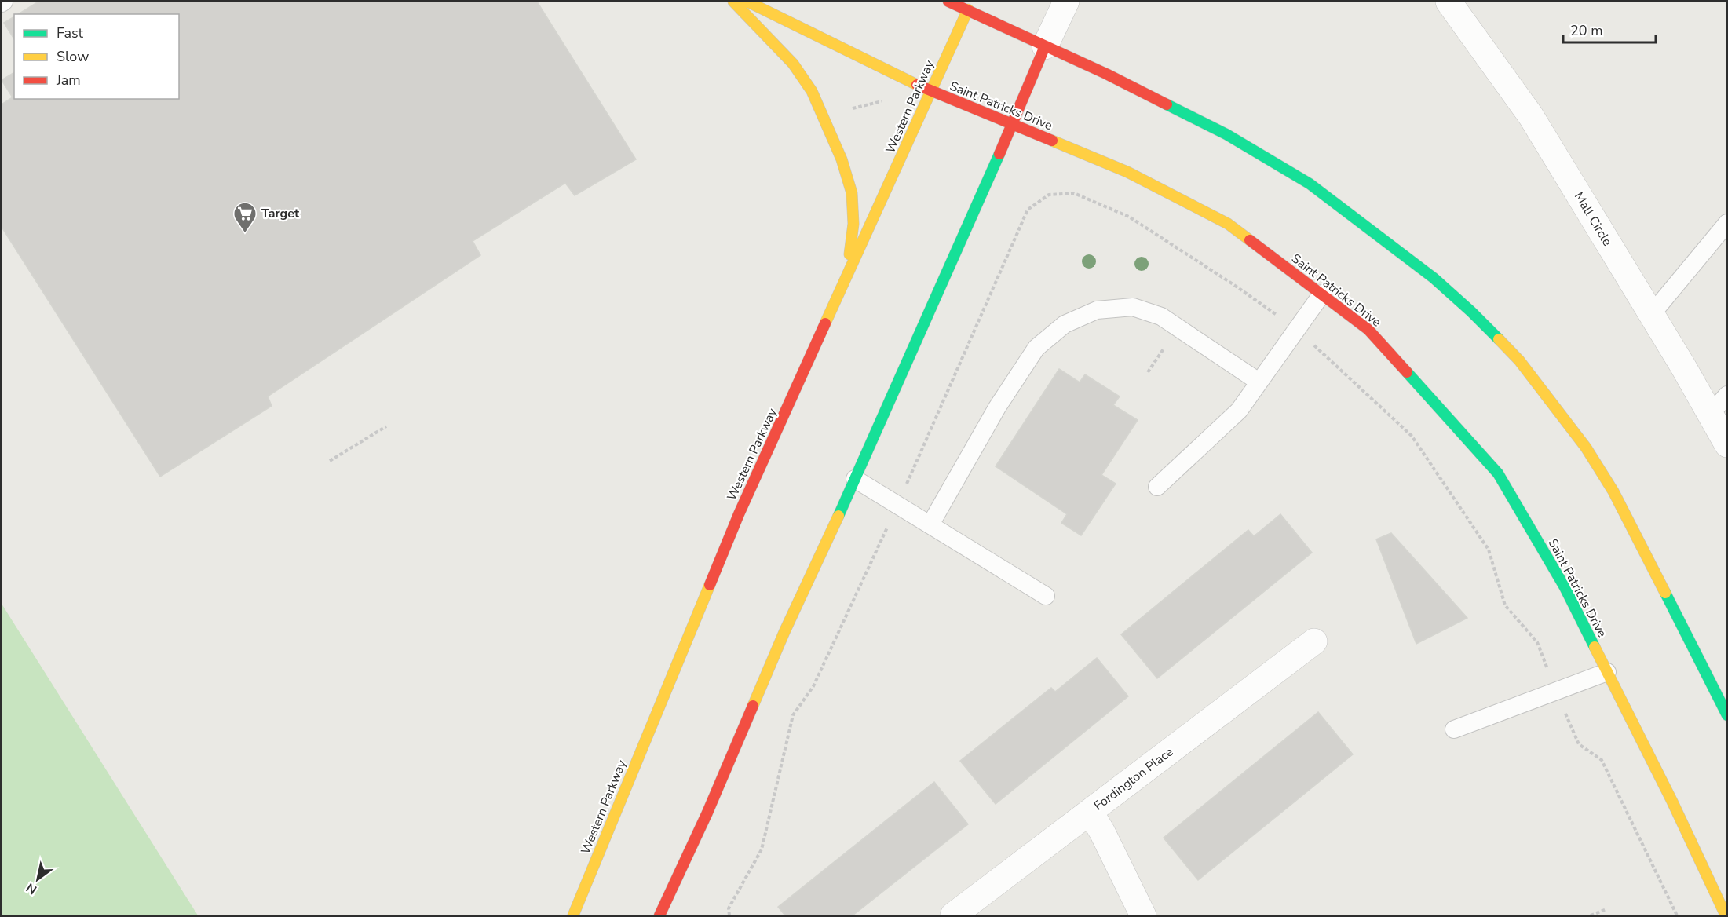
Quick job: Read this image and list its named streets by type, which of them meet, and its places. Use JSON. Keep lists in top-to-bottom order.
{
  "streets": {
    "main road": ["Saint Patricks Drive", "Western Parkway"],
    "street": ["Mall Circle", "Fordington Place"]
  },
  "crossings": [
    ["Saint Patricks Drive", "Western Parkway"]
  ],
  "places": {
    "supermarket": ["Target"]
  },
  "legend": ["Fast", "Slow", "Jam"],
  "scale_bar": "20 m",
  "north": "bottom left"
}
